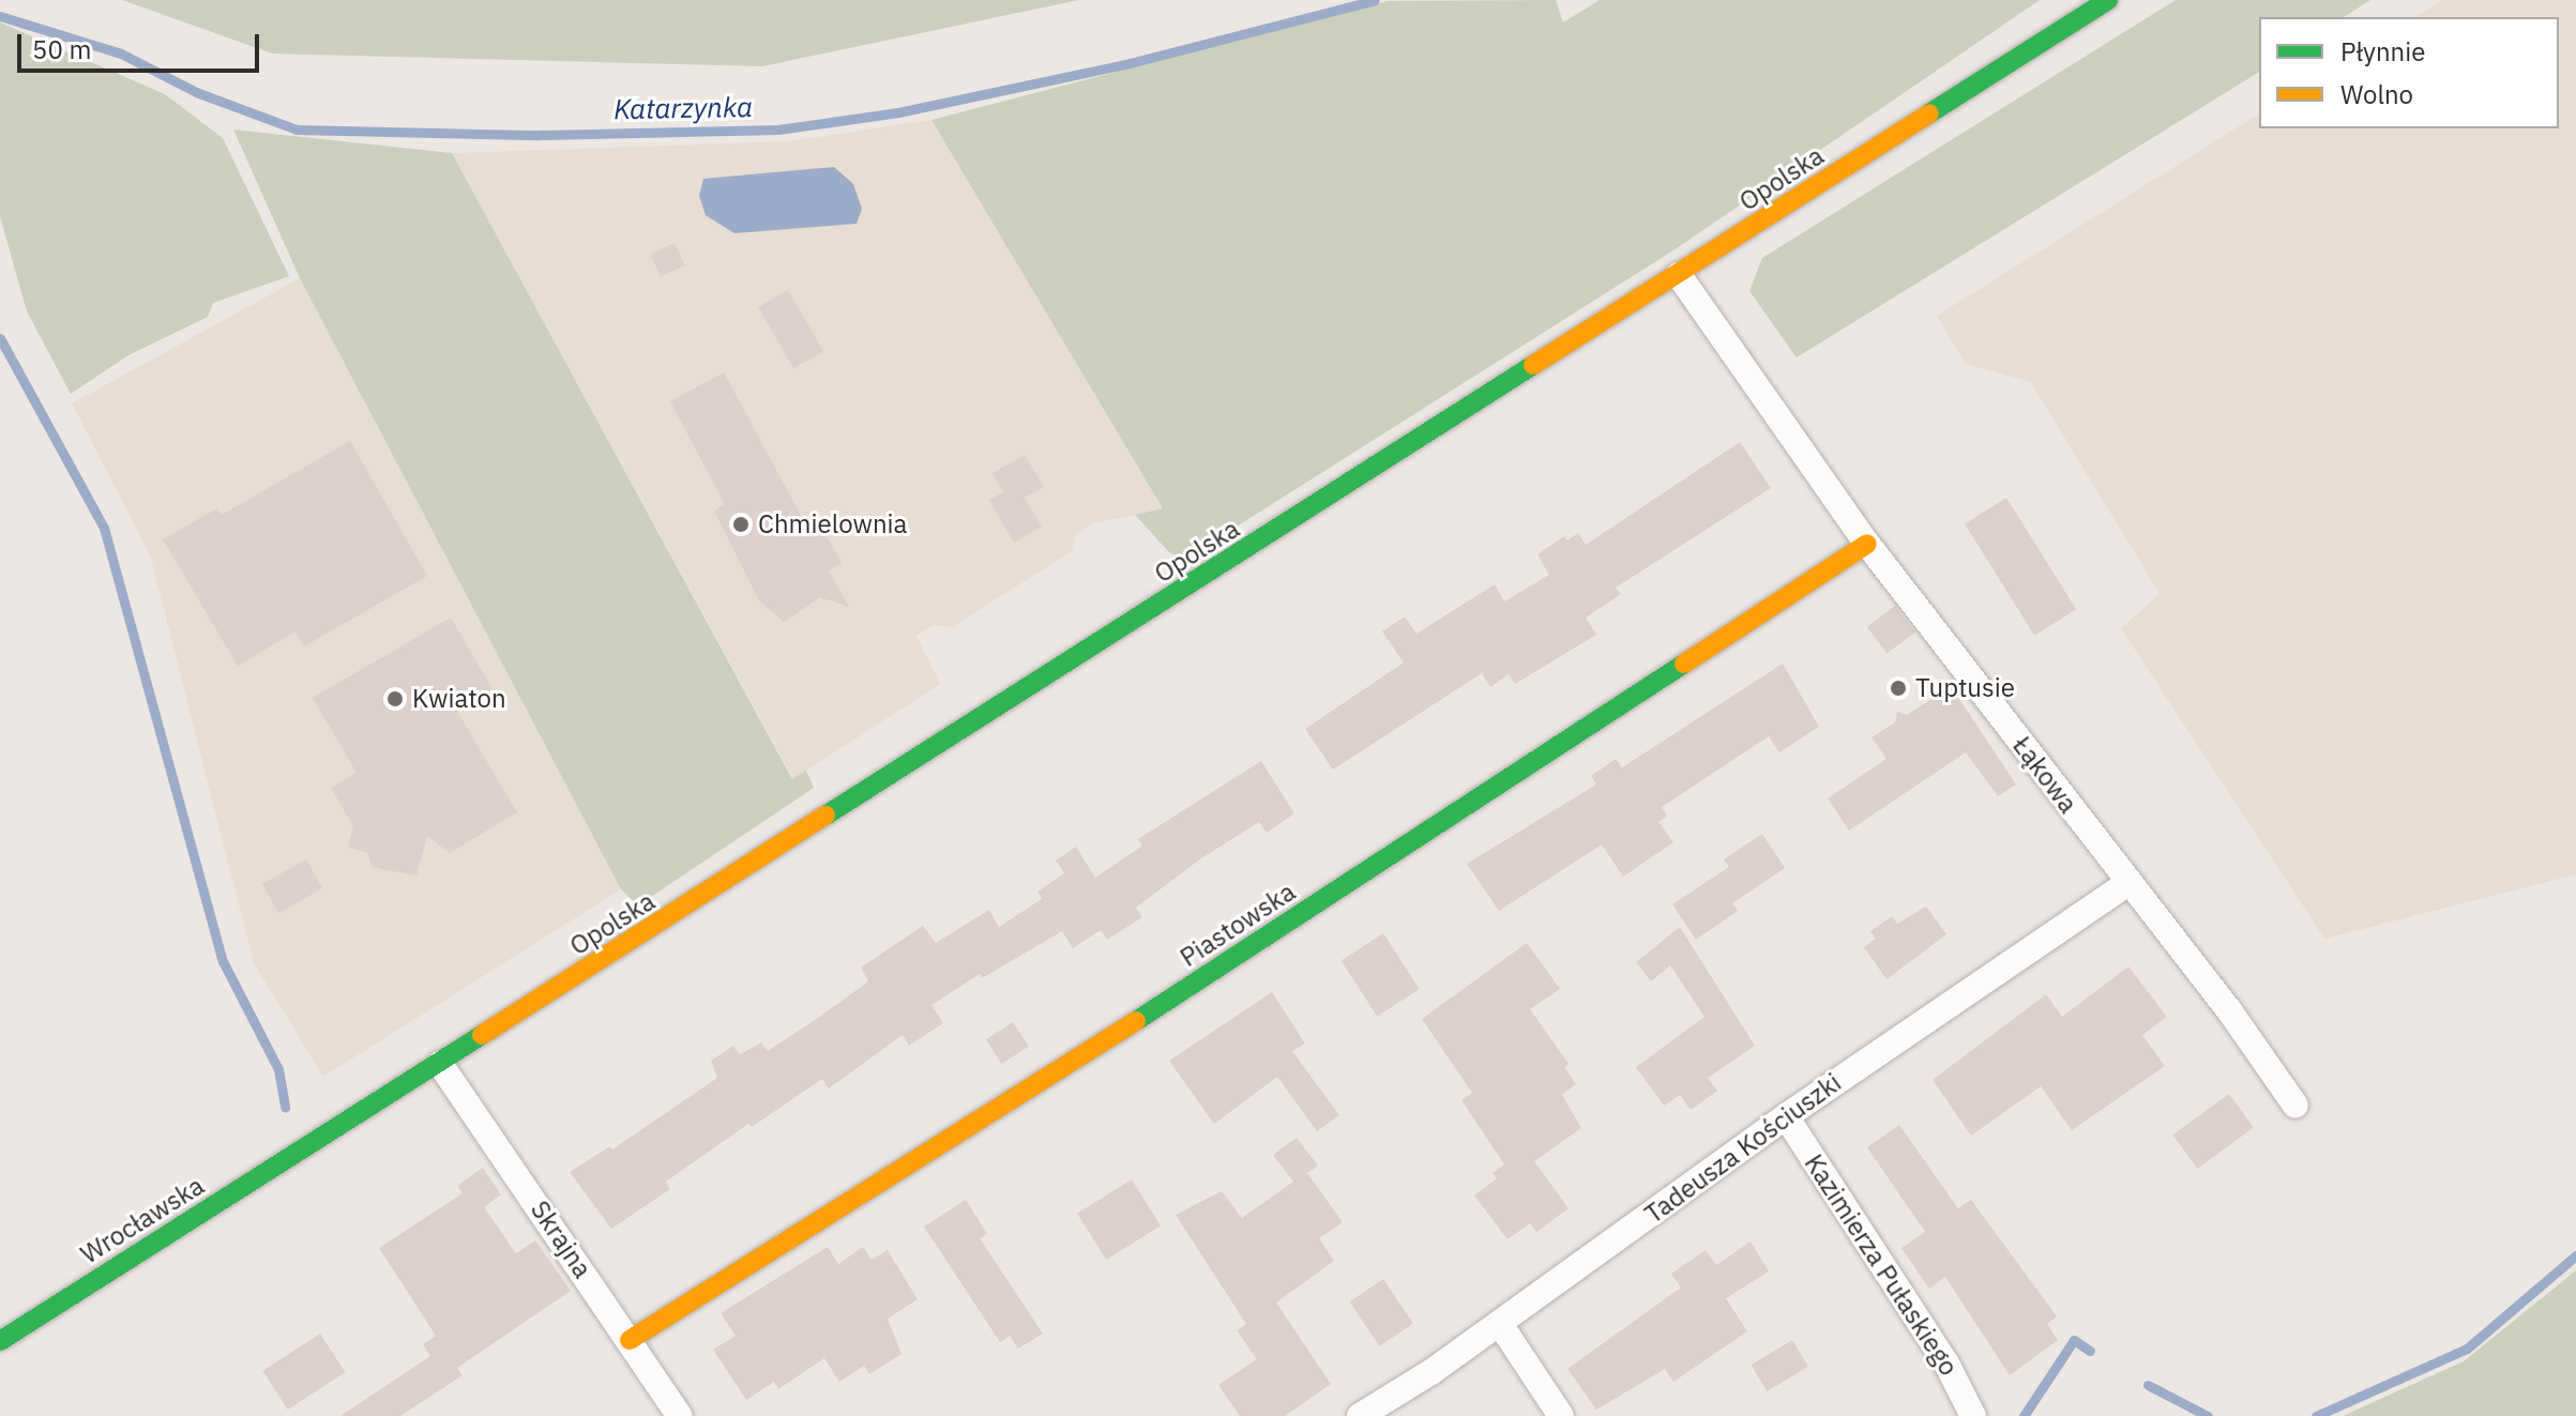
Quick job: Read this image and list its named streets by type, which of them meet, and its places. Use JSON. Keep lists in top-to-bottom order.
{
  "streets": {
    "main road": ["Opolska", "Piastowska", "Wrocławska"],
    "street": [
      "Łąkowa",
      "Tadeusza Kościuszki",
      "Skrajna",
      "Kazimierza Pułaskiego"
    ]
  },
  "crossings": [
    ["Opolska", "Łąkowa"],
    ["Opolska", "Wrocławska"],
    ["Opolska", "Skrajna"],
    ["Łąkowa", "Piastowska"],
    ["Łąkowa", "Tadeusza Kościuszki"],
    ["Piastowska", "Skrajna"],
    ["Tadeusza Kościuszki", "Kazimierza Pułaskiego"]
  ],
  "water": ["Katarzynka"],
  "places": ["Chmielownia", "Tuptusie", "Kwiaton"],
  "legend": ["Płynnie", "Wolno"],
  "scale_bar": "50 m"
}
